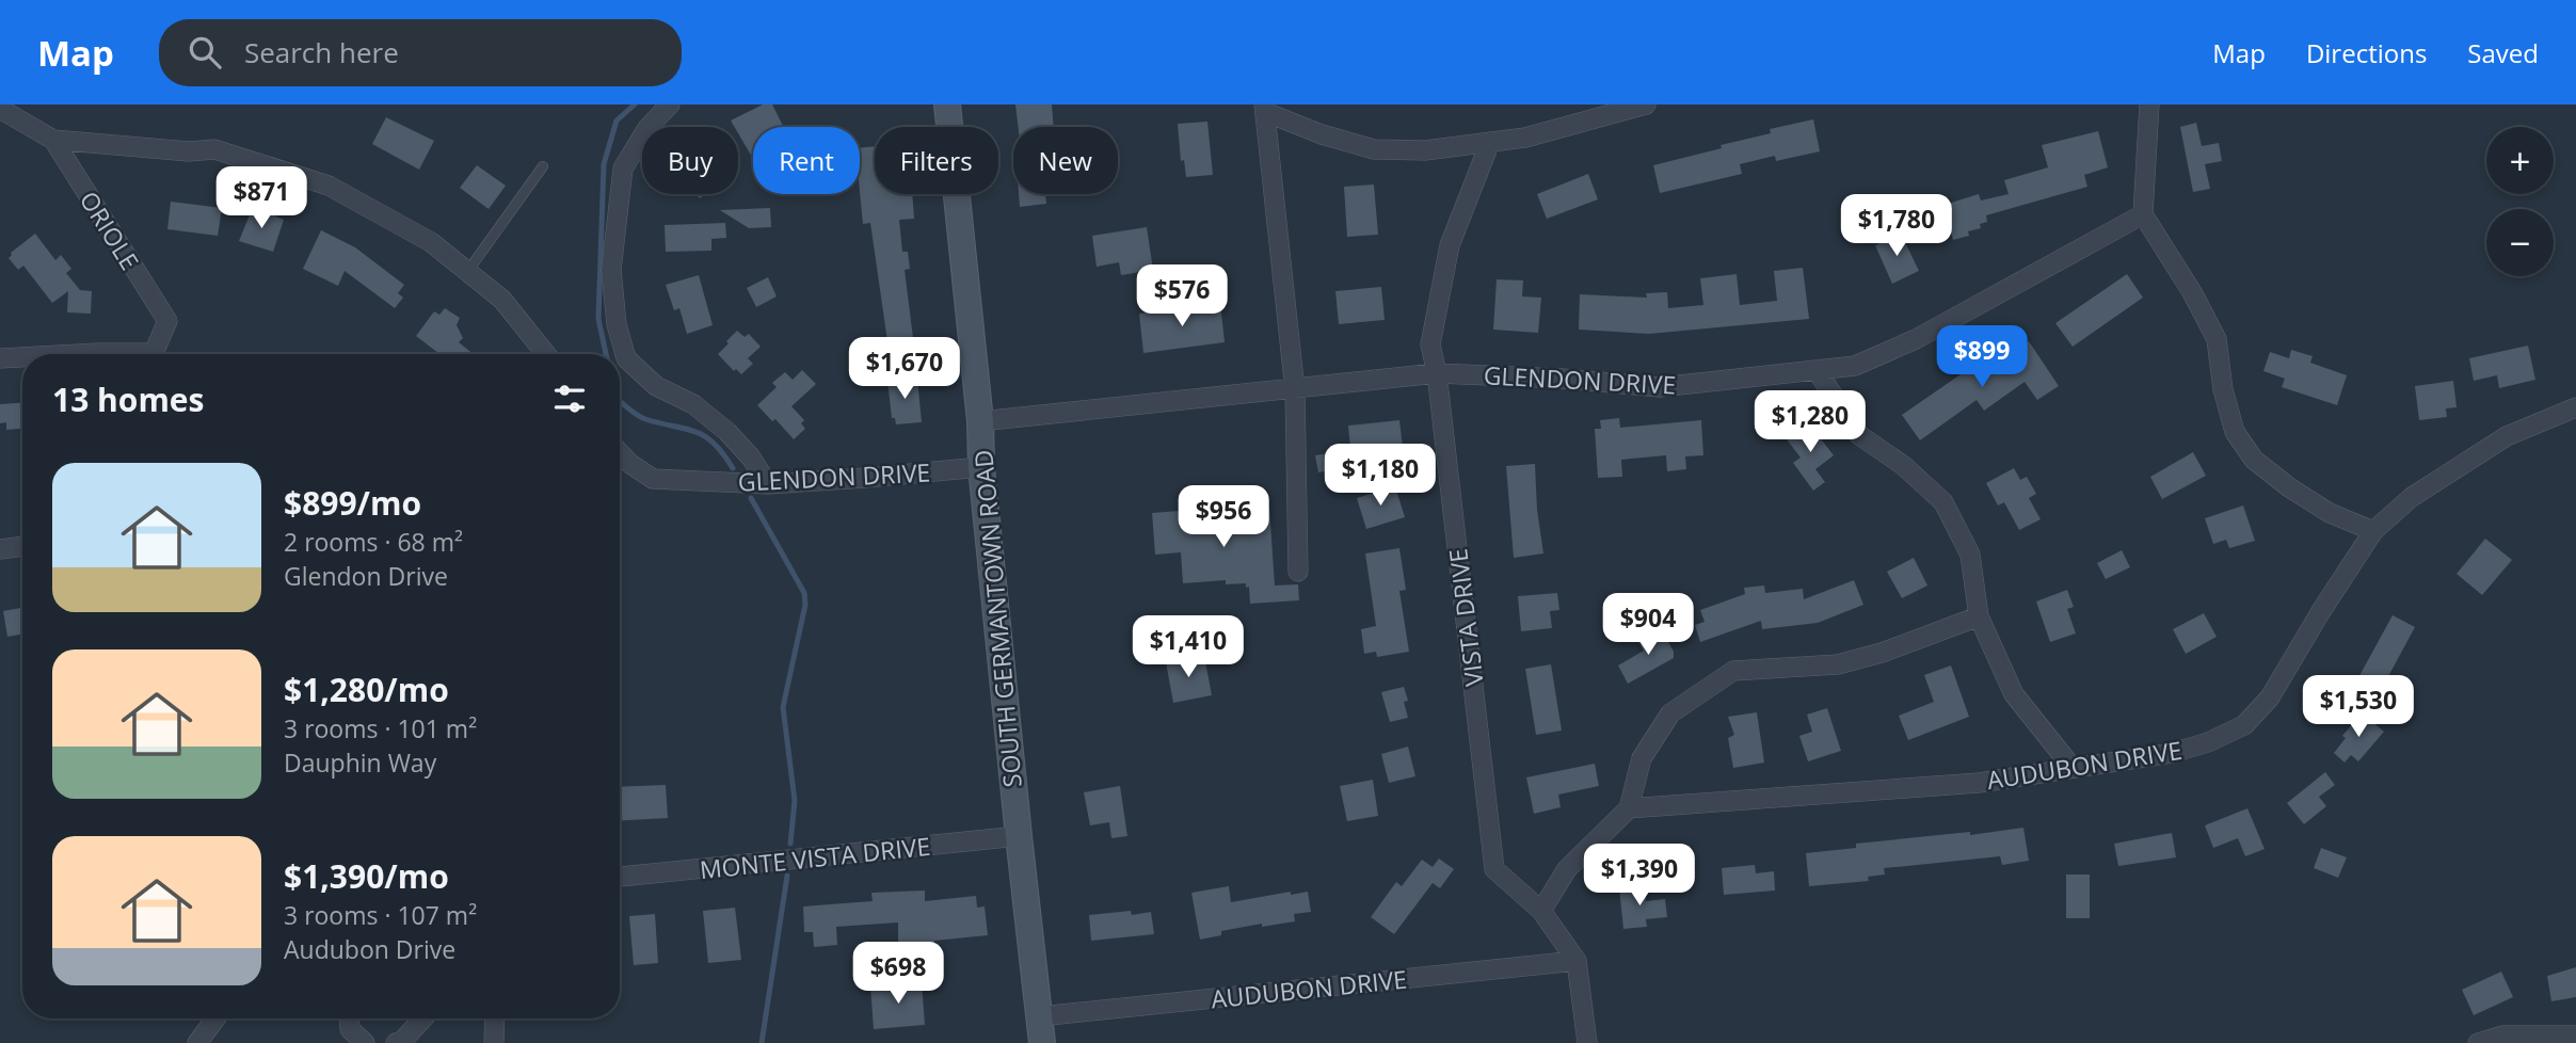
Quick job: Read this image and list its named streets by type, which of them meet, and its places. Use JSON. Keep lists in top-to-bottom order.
{
  "streets": {
    "main road": ["SOUTH GERMANTOWN ROAD"],
    "street": [
      "ORIOLE",
      "GLENDON DRIVE",
      "VISTA DRIVE",
      "AUDUBON DRIVE",
      "MONTE VISTA DRIVE"
    ]
  },
  "crossings": [
    ["GLENDON DRIVE", "VISTA DRIVE"],
    ["GLENDON DRIVE", "SOUTH GERMANTOWN ROAD"],
    ["VISTA DRIVE", "AUDUBON DRIVE"],
    ["SOUTH GERMANTOWN ROAD", "AUDUBON DRIVE"],
    ["SOUTH GERMANTOWN ROAD", "MONTE VISTA DRIVE"]
  ],
  "page": {
    "header": "Map",
    "search": "Search here",
    "nav": ["Map", "Directions", "Saved"],
    "map_buttons": ["+", "−"],
    "chip": [
      "Buy",
      "Rent",
      "Filters",
      "New"
    ],
    "price": [
      "$871",
      "$1,780",
      "$576",
      "$899",
      "$1,670",
      "$1,280",
      "$1,180",
      "$956",
      "$904",
      "$1,410",
      "$1,530",
      "$1,390",
      "$698"
    ],
    "heading": "13 homes",
    "list": [
      {
        "name": "$899/mo",
        "note": "2 rooms · 68 m² · Glendon Drive"
      },
      {
        "name": "$1,280/mo",
        "note": "3 rooms · 101 m² · Dauphin Way"
      },
      {
        "name": "$1,390/mo",
        "note": "3 rooms · 107 m² · Audubon Drive"
      }
    ]
  }
}
